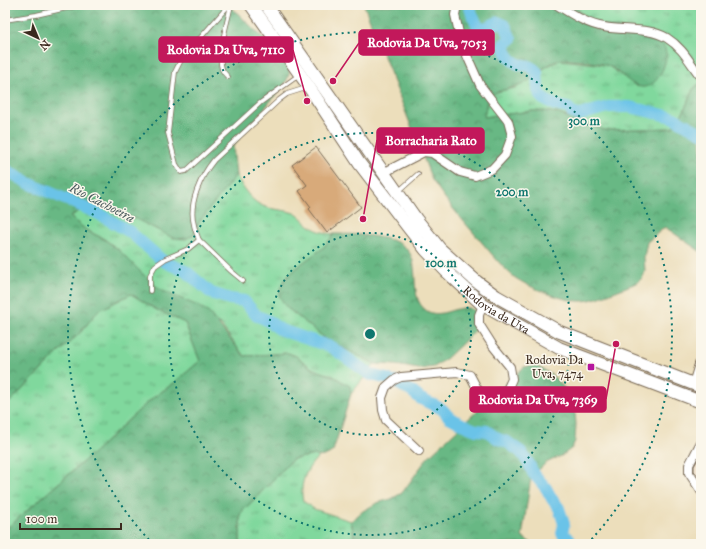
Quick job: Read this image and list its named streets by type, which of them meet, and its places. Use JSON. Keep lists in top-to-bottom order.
{
  "streets": {
    "main road": ["Rodovia da Uva"]
  },
  "water": ["Rio Cachoeira"],
  "places": {
    "other": [
      "Rodovia Da Uva, 7053",
      "Rodovia Da Uva, 7110",
      "Borracharia Rato",
      "Rodovia Da Uva, 7369"
    ],
    "transit": ["Rodovia Da Uva, 7474"]
  },
  "scale_bar": "100 m",
  "north": "bottom right",
  "rings": ["300 m", "200 m", "100 m"]
}
